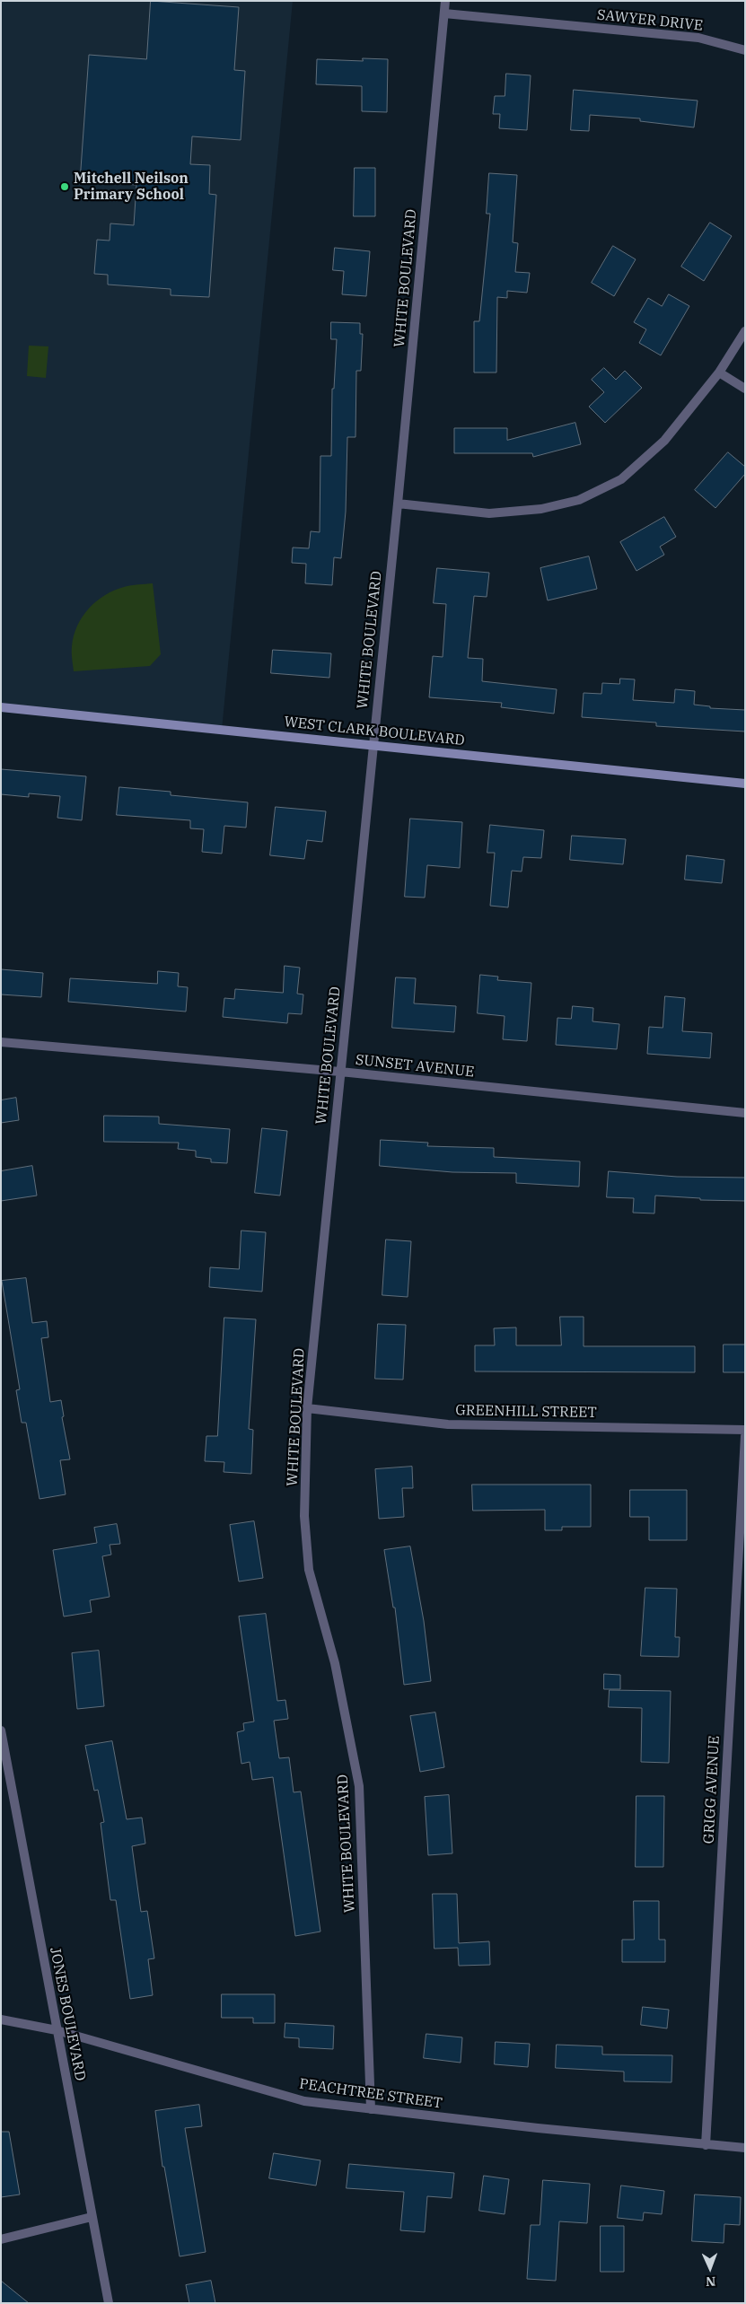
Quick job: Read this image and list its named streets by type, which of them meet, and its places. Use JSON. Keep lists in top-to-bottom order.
{
  "streets": {
    "street": [
      "SAWYER DRIVE",
      "WHITE BOULEVARD",
      "WEST CLARK BOULEVARD",
      "SUNSET AVENUE",
      "GREENHILL STREET",
      "GRIGG AVENUE",
      "JONES BOULEVARD",
      "PEACHTREE STREET"
    ]
  },
  "crossings": [
    ["SAWYER DRIVE", "WHITE BOULEVARD"],
    ["WHITE BOULEVARD", "WEST CLARK BOULEVARD"],
    ["WHITE BOULEVARD", "SUNSET AVENUE"],
    ["WHITE BOULEVARD", "GREENHILL STREET"],
    ["WHITE BOULEVARD", "PEACHTREE STREET"],
    ["GRIGG AVENUE", "PEACHTREE STREET"],
    ["JONES BOULEVARD", "PEACHTREE STREET"]
  ],
  "places": ["Mitchell Neilson Primary School"],
  "north": "bottom"
}
